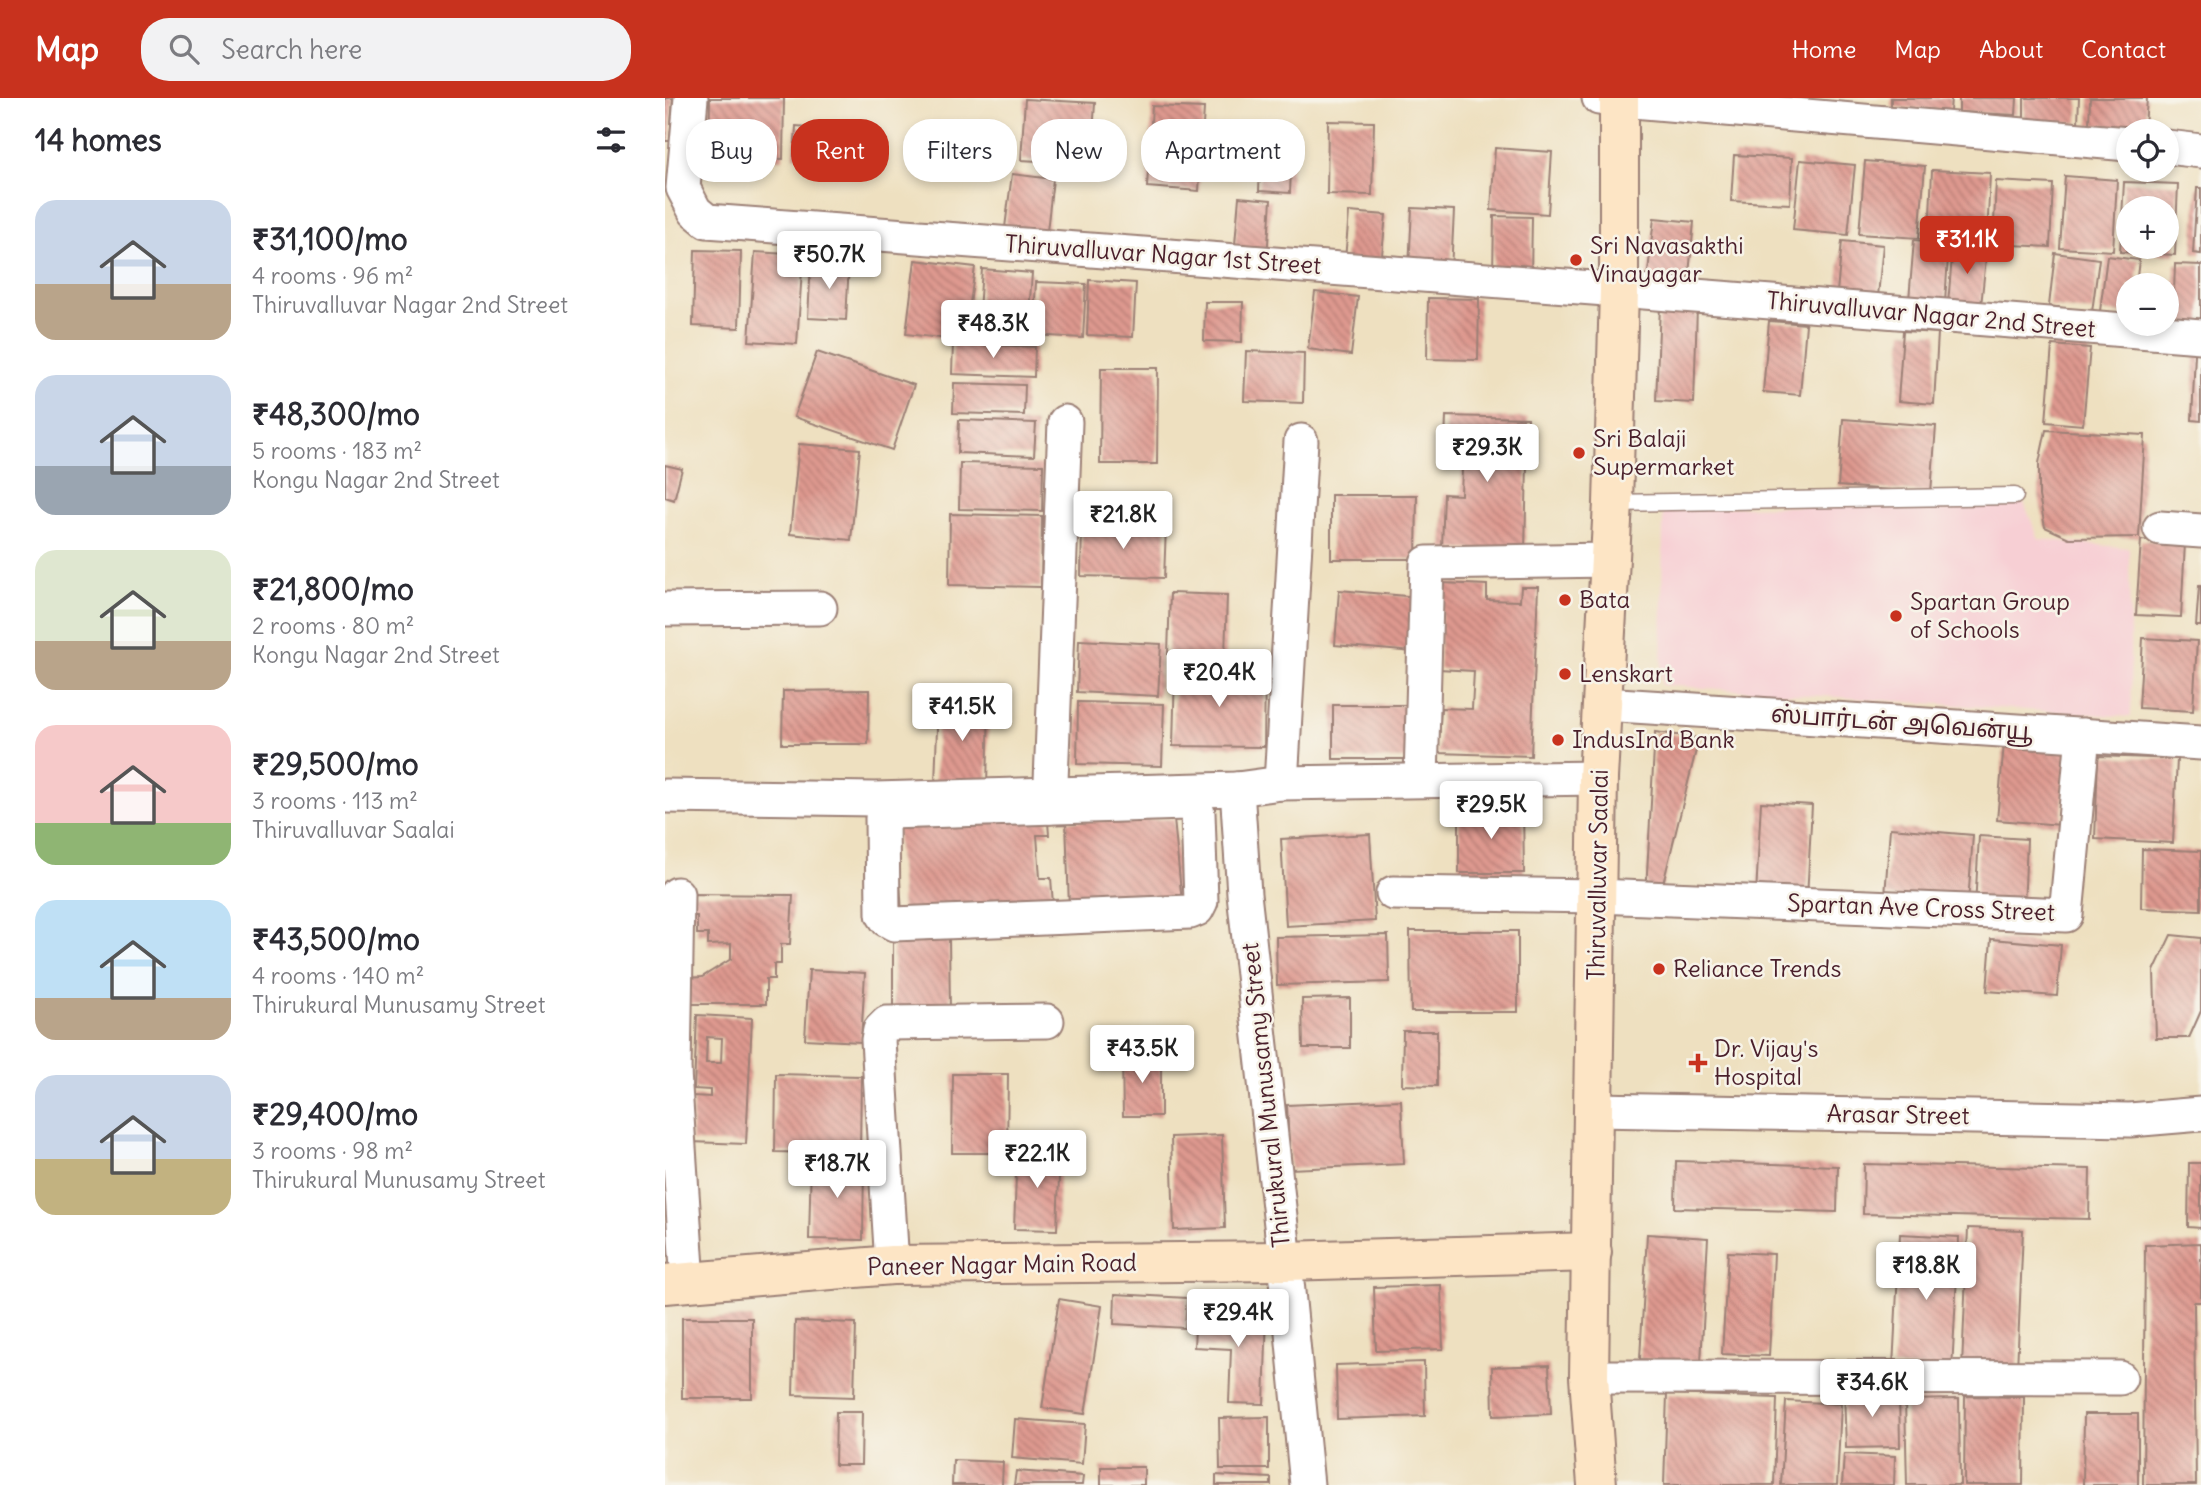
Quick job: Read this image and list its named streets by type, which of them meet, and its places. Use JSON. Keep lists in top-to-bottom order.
{
  "streets": {
    "street": [
      "Thiruvalluvar Nagar 1st Street",
      "Thiruvalluvar Nagar 2nd Street",
      "ஸ்பார்டன் அவென்யூ",
      "Thiruvalluvar Saalai",
      "Spartan Ave Cross Street",
      "Thirukural Munusamy Street",
      "Arasar Street",
      "Paneer Nagar Main Road"
    ]
  },
  "crossings": [
    ["Thiruvalluvar Nagar 1st Street", "Thiruvalluvar Nagar 2nd Street"],
    ["Thiruvalluvar Nagar 1st Street", "Thiruvalluvar Saalai"],
    ["Thiruvalluvar Nagar 2nd Street", "Thiruvalluvar Saalai"],
    ["ஸ்பார்டன் அவென்யூ", "Thiruvalluvar Saalai"],
    ["ஸ்பார்டன் அவென்யூ", "Spartan Ave Cross Street"],
    ["Thiruvalluvar Saalai", "Spartan Ave Cross Street"],
    ["Thiruvalluvar Saalai", "Arasar Street"],
    ["Thiruvalluvar Saalai", "Paneer Nagar Main Road"],
    ["Thirukural Munusamy Street", "Paneer Nagar Main Road"]
  ],
  "places": {
    "other": [
      "Sri Navasakthi Vinayagar",
      "Sri Balaji Supermarket",
      "Bata",
      "Spartan Group of Schools",
      "Lenskart",
      "IndusInd Bank",
      "Reliance Trends"
    ],
    "health": ["Dr. Vijay's Hospital"]
  },
  "page": {
    "header": "Map",
    "search": "Search here",
    "nav": [
      "Home",
      "Map",
      "About",
      "Contact"
    ],
    "heading": "14 homes",
    "map_buttons": ["+", "−"],
    "chip": [
      "Buy",
      "Rent",
      "Filters",
      "New",
      "Apartment"
    ],
    "list": [
      {
        "name": "₹31,100/mo",
        "note": "4 rooms · 96 m² · Thiruvalluvar Nagar 2nd Street"
      },
      {
        "name": "₹48,300/mo",
        "note": "5 rooms · 183 m² · Kongu Nagar 2nd Street"
      },
      {
        "name": "₹21,800/mo",
        "note": "2 rooms · 80 m² · Kongu Nagar 2nd Street"
      },
      {
        "name": "₹29,500/mo",
        "note": "3 rooms · 113 m² · Thiruvalluvar Saalai"
      },
      {
        "name": "₹43,500/mo",
        "note": "4 rooms · 140 m² · Thirukural Munusamy Street"
      },
      {
        "name": "₹29,400/mo",
        "note": "3 rooms · 98 m² · Thirukural Munusamy Street"
      }
    ],
    "price": [
      "₹31.1K",
      "₹50.7K",
      "₹48.3K",
      "₹29.3K",
      "₹21.8K",
      "₹20.4K",
      "₹41.5K",
      "₹29.5K",
      "₹43.5K",
      "₹22.1K",
      "₹18.7K",
      "₹18.8K",
      "₹29.4K",
      "₹34.6K"
    ]
  }
}
